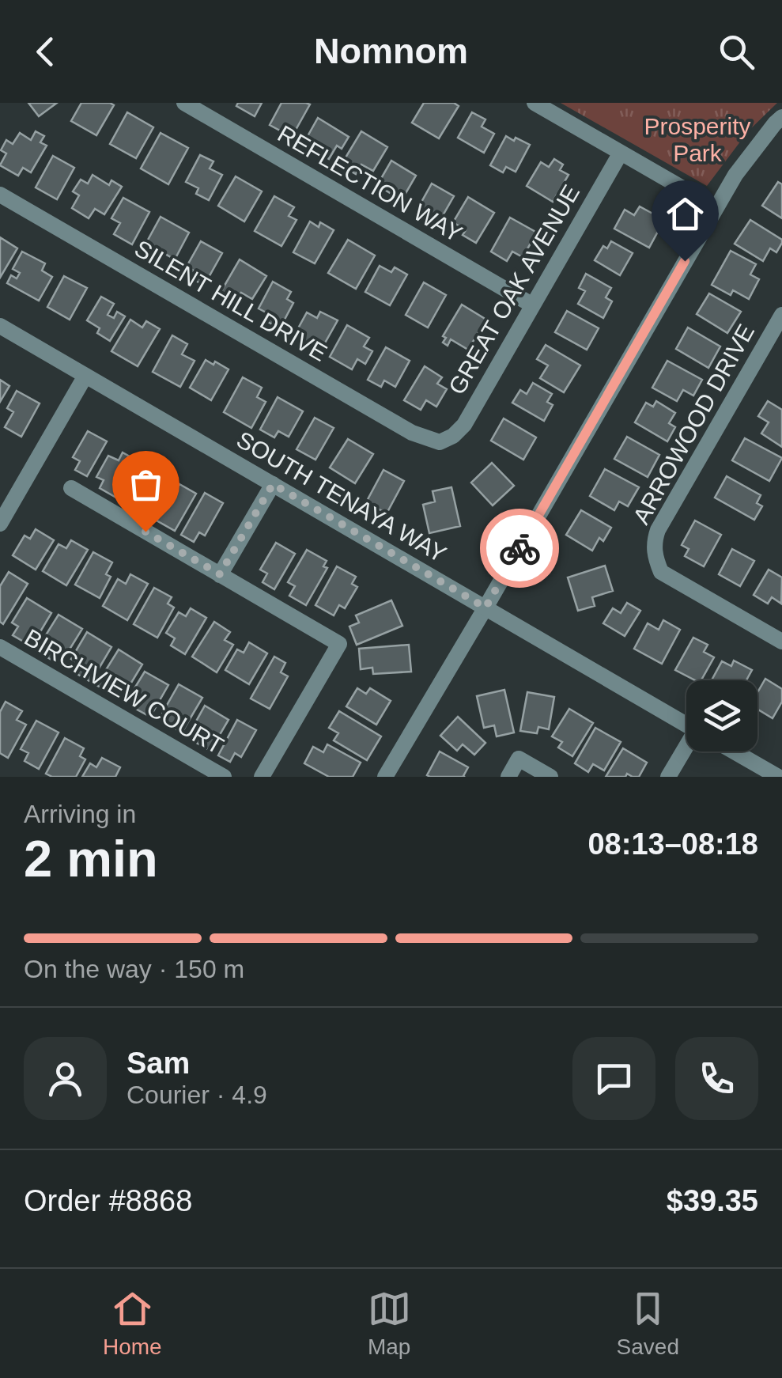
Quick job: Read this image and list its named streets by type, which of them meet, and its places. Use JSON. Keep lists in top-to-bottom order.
{
  "streets": {
    "street": [
      "REFLECTION WAY",
      "GREAT OAK AVENUE",
      "SILENT HILL DRIVE",
      "ARROWOOD DRIVE",
      "SOUTH TENAYA WAY",
      "BIRCHVIEW COURT"
    ]
  },
  "crossings": [
    ["REFLECTION WAY", "GREAT OAK AVENUE"],
    ["GREAT OAK AVENUE", "SILENT HILL DRIVE"]
  ],
  "parks": ["Prosperity Park"],
  "page": {
    "header": "Nomnom",
    "heading": ["2 min", "Arriving in", "08:13–08:18"],
    "panel": [
      "Sam",
      "Courier · 4.9",
      "Order #8868",
      "$39.35"
    ],
    "bar": "On the way · 150 m",
    "tabs": ["Home", "Map", "Saved"]
  }
}
